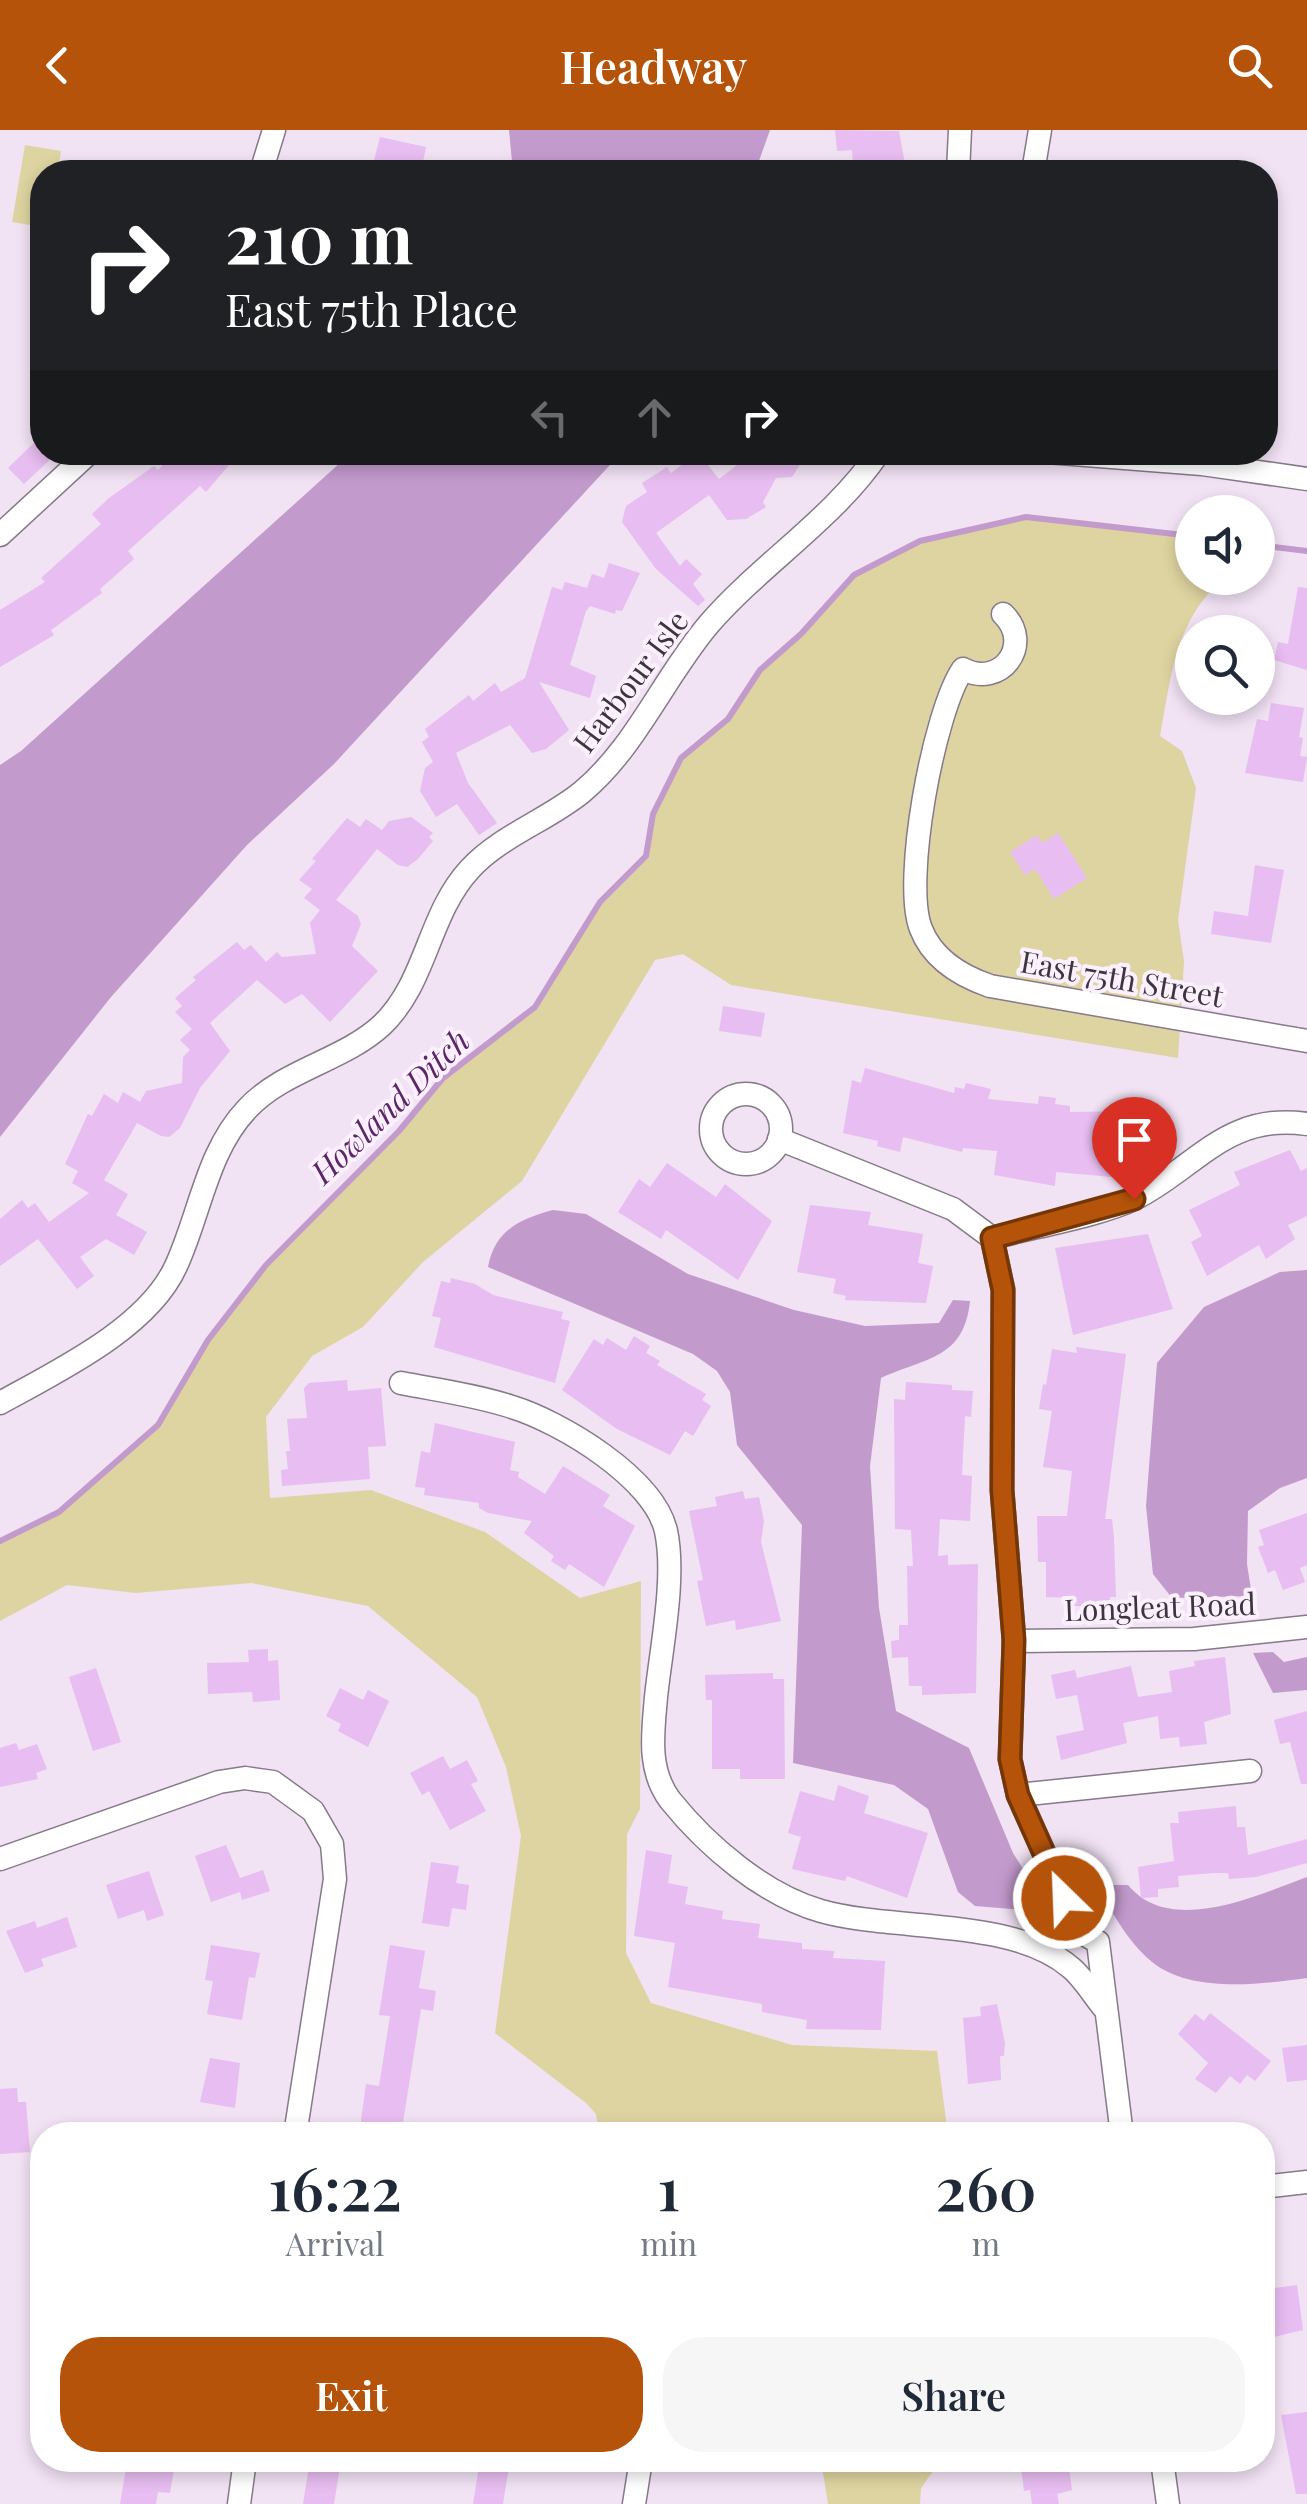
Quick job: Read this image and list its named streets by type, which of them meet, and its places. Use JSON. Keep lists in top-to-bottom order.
{
  "streets": {
    "street": ["Harbour Isle", "East 75th Street", "Longleat Road"]
  },
  "water": ["Howland Ditch"],
  "page": {
    "header": "Headway",
    "turn": ["210 m", "East 75th Place"],
    "eta": [
      "16:22",
      "Arrival",
      "1",
      "min",
      "260",
      "m"
    ],
    "buttons": ["Exit", "Share"]
  }
}
